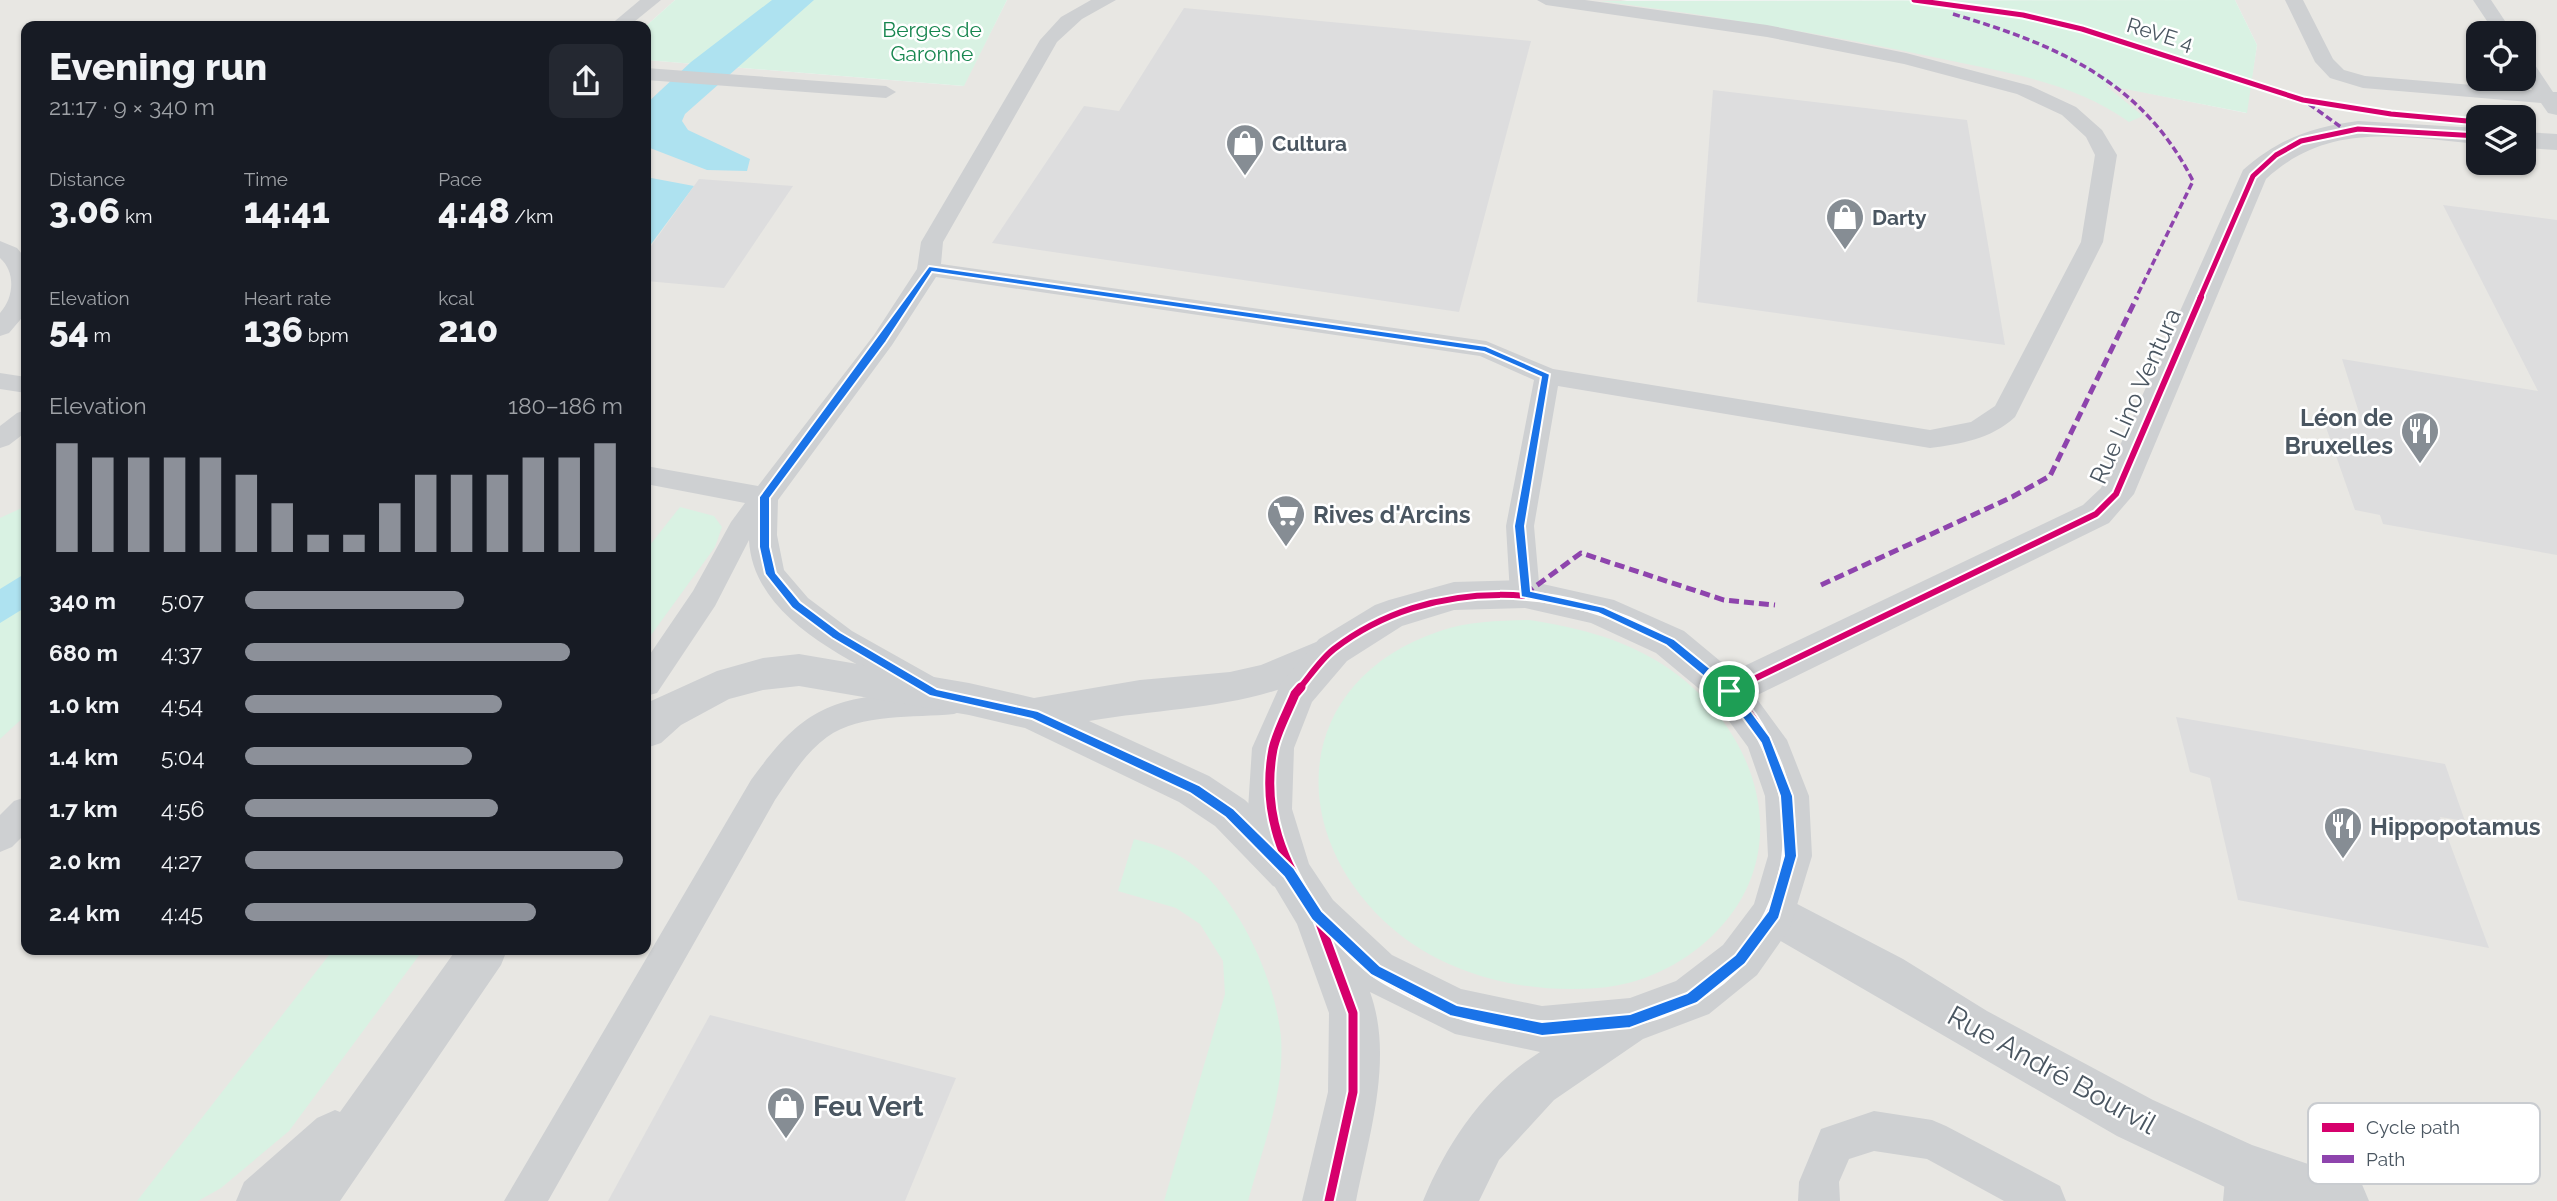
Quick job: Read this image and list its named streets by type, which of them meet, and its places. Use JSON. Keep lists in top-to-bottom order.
{
  "streets": {
    "street": ["Rue Lino Ventura", "Rue André Bourvil"],
    "cycle path": ["ReVE 4"]
  },
  "parks": ["Berges de Garonne"],
  "places": {
    "shop": ["Cultura", "Darty", "Feu Vert"],
    "restaurant": ["Léon de Bruxelles", "Hippopotamus"],
    "supermarket": ["Rives d'Arcins"]
  },
  "legend": ["Cycle path", "Path"],
  "page": {
    "heading": ["Evening run", "21:17 · 9 × 340 m"],
    "stats": [
      ["Distance", "3.06 km"],
      ["Time", "14:41"],
      ["Pace", "4:48 /km"],
      ["Elevation", "54 m"],
      ["Heart rate", "136 bpm"],
      ["kcal", "210"]
    ],
    "chart": ["Elevation", "180–186 m"],
    "list": [
      {
        "name": "340 m",
        "note": "5:07"
      },
      {
        "name": "680 m",
        "note": "4:37"
      },
      {
        "name": "1.0 km",
        "note": "4:54"
      },
      {
        "name": "1.4 km",
        "note": "5:04"
      },
      {
        "name": "1.7 km",
        "note": "4:56"
      },
      {
        "name": "2.0 km",
        "note": "4:27"
      },
      {
        "name": "2.4 km",
        "note": "4:45"
      }
    ]
  }
}
